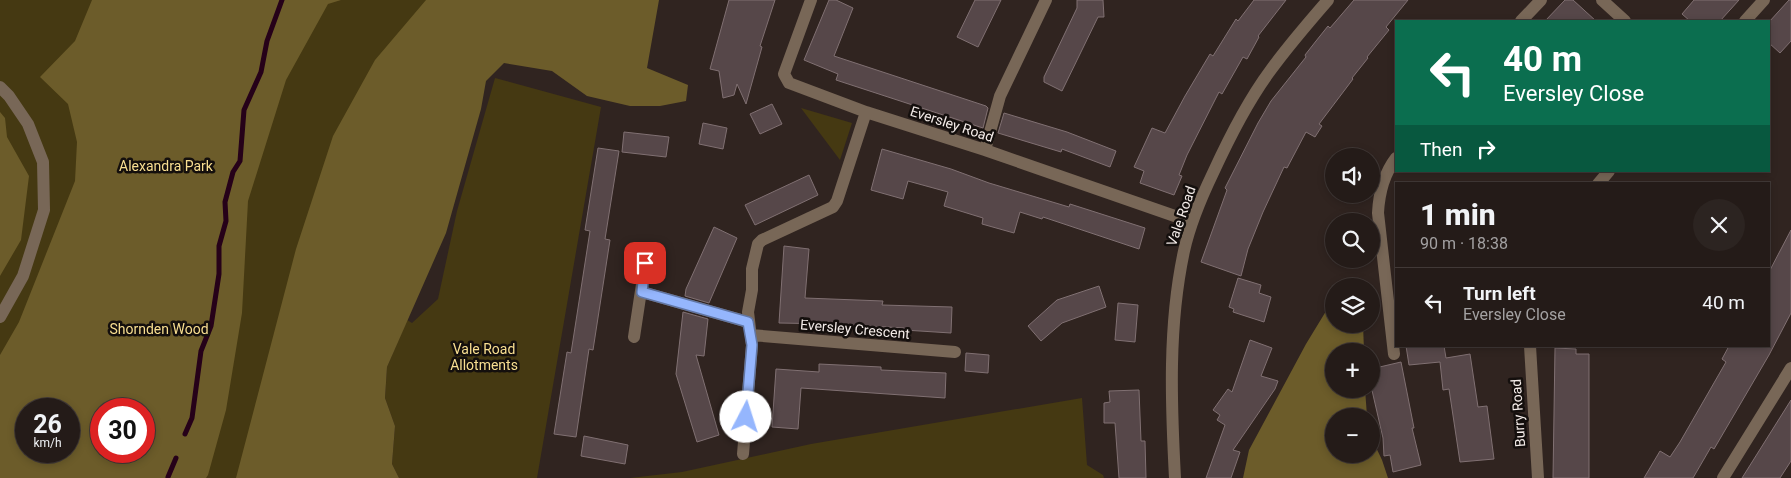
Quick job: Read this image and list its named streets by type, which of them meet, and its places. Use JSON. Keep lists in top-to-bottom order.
{
  "streets": {
    "street": [
      "Eversley Road",
      "Vale Road",
      "Eversley Crescent",
      "Burry Road"
    ]
  },
  "crossings": [
    ["Eversley Road", "Vale Road"]
  ],
  "parks": ["Alexandra Park", "Shornden Wood", "Vale Road Allotments"],
  "page": {
    "turn": ["40 m", "Eversley Close"],
    "then": "Then",
    "map_buttons": ["+", "−"],
    "heading": ["1 min", "90 m · 18:38"],
    "list": [
      {
        "name": "Turn left",
        "note": "Eversley Close",
        "value": "40 m"
      }
    ],
    "speed": "26 km/h",
    "limit": "30"
  }
}
